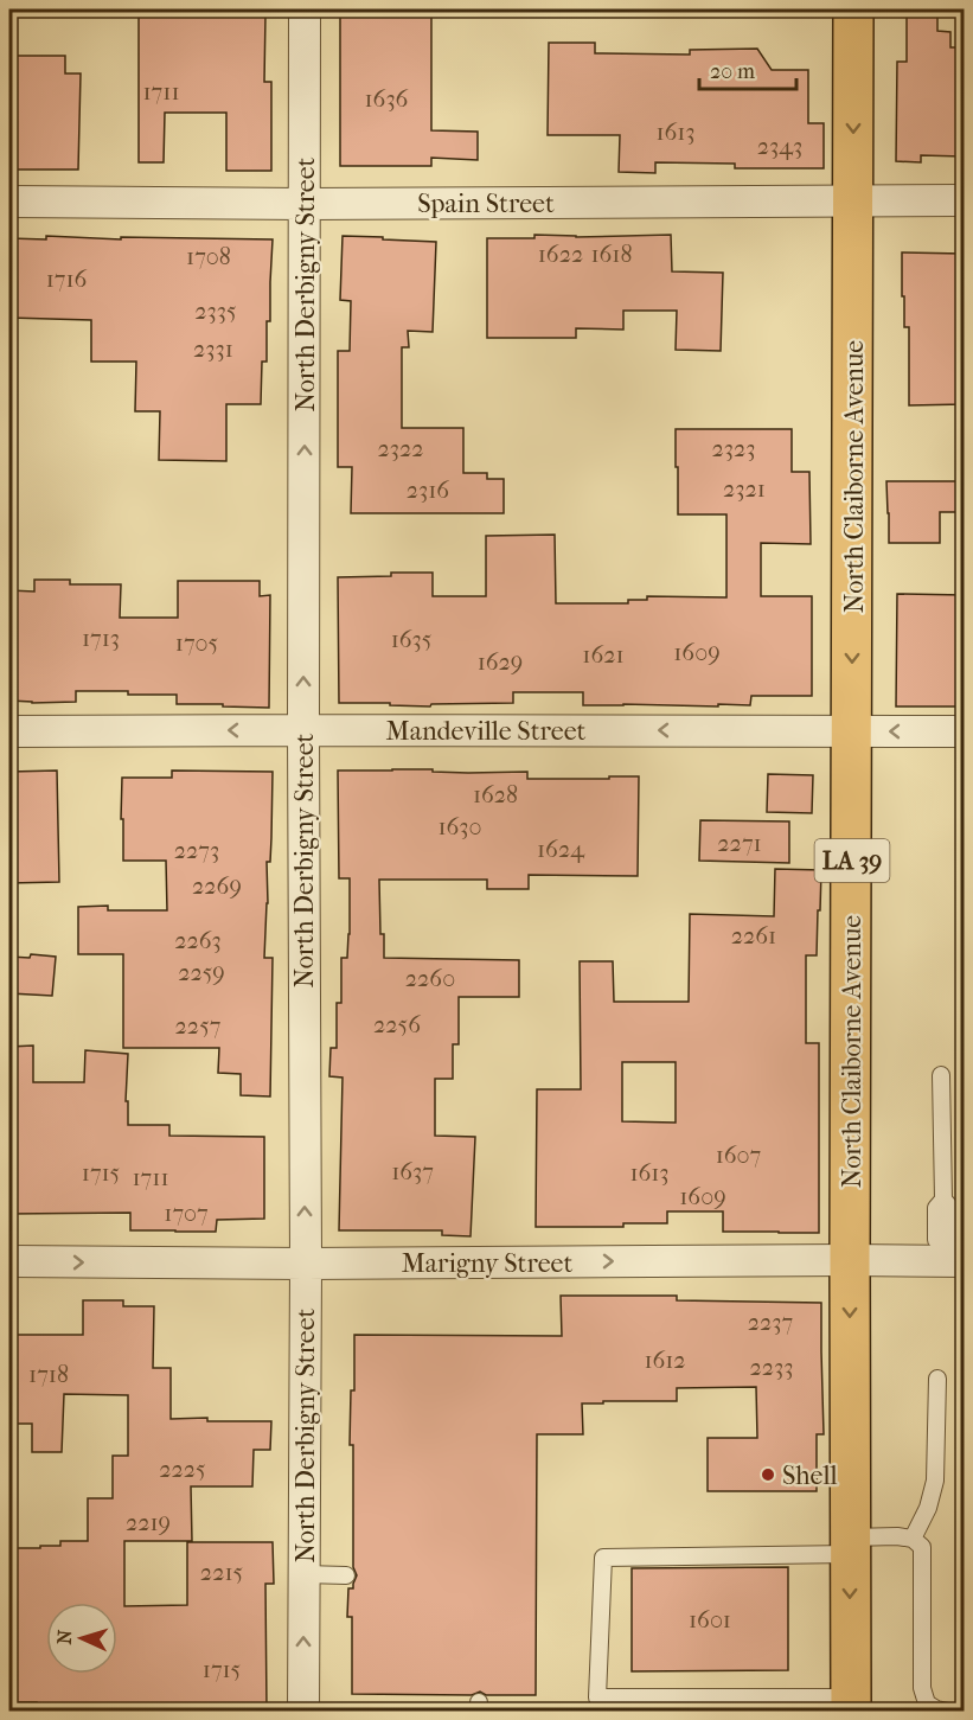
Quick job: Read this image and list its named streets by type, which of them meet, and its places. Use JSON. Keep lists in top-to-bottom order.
{
  "streets": {
    "main road": ["North Claiborne Avenue", "LA 39"],
    "street": [
      "Spain Street",
      "North Derbigny Street",
      "Mandeville Street",
      "Marigny Street"
    ]
  },
  "crossings": [
    ["Spain Street", "North Derbigny Street"],
    ["Spain Street", "North Claiborne Avenue"],
    ["North Derbigny Street", "Mandeville Street"],
    ["North Derbigny Street", "Marigny Street"],
    ["North Claiborne Avenue", "Mandeville Street"],
    ["North Claiborne Avenue", "Marigny Street"]
  ],
  "one_way": [
    "North Derbigny Street",
    "North Claiborne Avenue",
    "Mandeville Street",
    "Marigny Street"
  ],
  "places": ["Shell"],
  "house_numbers": [
    "1711",
    "1636",
    "1613",
    "2343",
    "1622",
    "1618",
    "1708",
    "1716",
    "2335",
    "2331",
    "2322",
    "2323",
    "2321",
    "2316",
    "1713",
    "1635",
    "1705",
    "1609",
    "1621",
    "1629",
    "1628",
    "1630",
    "2271",
    "1624",
    "2273",
    "2269",
    "2261",
    "2263",
    "2259",
    "2260",
    "2256",
    "2257",
    "1607",
    "1637",
    "1715",
    "1613",
    "1711",
    "1609",
    "1707",
    "2237",
    "1612",
    "2233",
    "1718",
    "2225",
    "2219",
    "2215",
    "1601",
    "1715"
  ],
  "scale_bar": "20 m",
  "north": "left"
}
